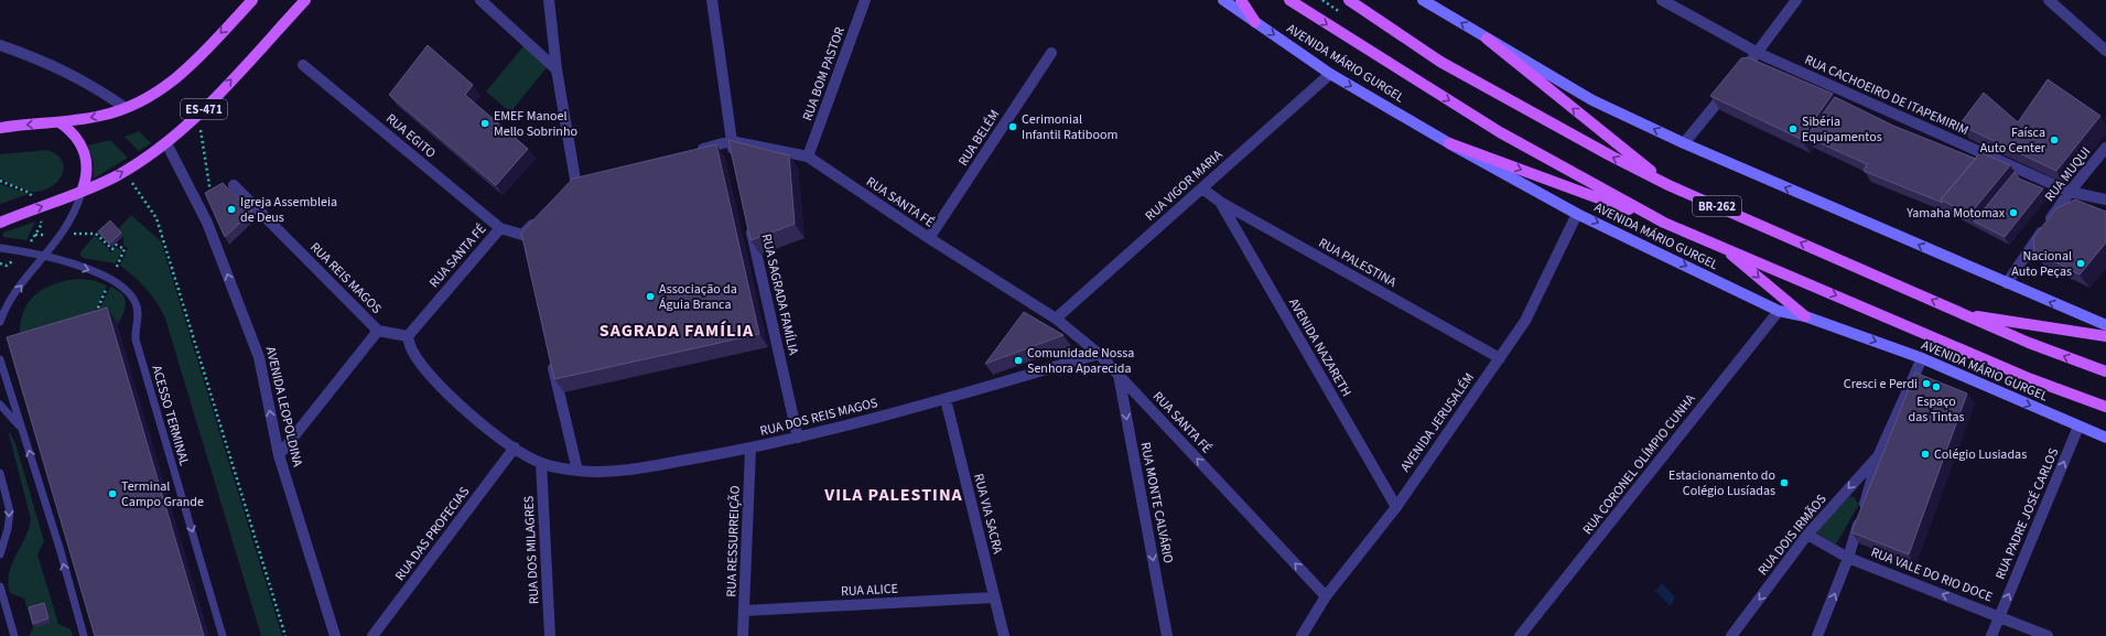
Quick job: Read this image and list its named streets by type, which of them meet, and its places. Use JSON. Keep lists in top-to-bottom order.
{
  "streets": {
    "main road": ["AVENIDA MÁRIO GURGEL", "ES-471", "BR-262"],
    "street": [
      "RUA BOM PASTOR",
      "RUA CACHOEIRO DE ITAPEMIRIM",
      "RUA EGITO",
      "RUA BELÉM",
      "RUA MUQUI",
      "RUA VIGOR MARIA",
      "RUA SANTA FÉ",
      "RUA PALESTINA",
      "RUA REIS MAGOS",
      "RUA SAGRADA FAMÍLIA",
      "AVENIDA NAZARETH",
      "AVENIDA LEOPOLDINA",
      "RUA DOS REIS MAGOS",
      "AVENIDA JERUSALÉM",
      "RUA CORONEL OLÍMPIO CUNHA",
      "RUA MONTE CALVÁRIO",
      "RUA VIA SACRA",
      "RUA PADRE JOSÉ CARLOS",
      "RUA DAS PROFECIAS",
      "RUA DOIS IRMÃOS",
      "RUA RESSURREIÇÃO",
      "RUA DOS MILAGRES",
      "RUA VALE DO RIO DOCE",
      "RUA ALICE"
    ],
    "lane": ["ACESSO TERMINAL"]
  },
  "crossings": [
    ["AVENIDA MÁRIO GURGEL", "RUA VIGOR MARIA"],
    ["AVENIDA MÁRIO GURGEL", "AVENIDA JERUSALÉM"],
    ["AVENIDA MÁRIO GURGEL", "RUA CORONEL OLÍMPIO CUNHA"],
    ["AVENIDA MÁRIO GURGEL", "RUA PADRE JOSÉ CARLOS"],
    ["RUA BOM PASTOR", "RUA SANTA FÉ"],
    ["RUA CACHOEIRO DE ITAPEMIRIM", "RUA MUQUI"],
    ["ES-471", "AVENIDA LEOPOLDINA"],
    ["RUA EGITO", "RUA SANTA FÉ"],
    ["RUA BELÉM", "RUA SANTA FÉ"],
    ["RUA VIGOR MARIA", "RUA SANTA FÉ"],
    ["RUA VIGOR MARIA", "RUA PALESTINA"],
    ["RUA SANTA FÉ", "RUA REIS MAGOS"],
    ["RUA SANTA FÉ", "RUA DOS REIS MAGOS"],
    ["RUA SANTA FÉ", "AVENIDA JERUSALÉM"],
    ["RUA SANTA FÉ", "RUA MONTE CALVÁRIO"],
    ["RUA PALESTINA", "AVENIDA NAZARETH"],
    ["RUA PALESTINA", "AVENIDA JERUSALÉM"],
    ["RUA SAGRADA FAMÍLIA", "RUA DOS REIS MAGOS"],
    ["AVENIDA NAZARETH", "AVENIDA JERUSALÉM"],
    ["RUA DOS REIS MAGOS", "RUA VIA SACRA"],
    ["RUA DOS REIS MAGOS", "RUA RESSURREIÇÃO"],
    ["RUA DOS REIS MAGOS", "RUA DOS MILAGRES"],
    ["RUA VIA SACRA", "RUA ALICE"],
    ["RUA PADRE JOSÉ CARLOS", "RUA VALE DO RIO DOCE"],
    ["RUA DOIS IRMÃOS", "RUA VALE DO RIO DOCE"],
    ["RUA RESSURREIÇÃO", "RUA ALICE"]
  ],
  "one_way": [
    "AVENIDA LEOPOLDINA",
    "ACESSO TERMINAL",
    "RUA MONTE CALVÁRIO",
    "RUA PADRE JOSÉ CARLOS",
    "RUA VALE DO RIO DOCE"
  ],
  "districts": ["SAGRADA FAMÍLIA", "VILA PALESTINA"],
  "places": [
    "EMEF Manoel Mello Sobrinho",
    "Cerimonial Infantil Ratiboom",
    "Sibéria Equipamentos",
    "Faísca Auto Center",
    "Igreja Assembleia de Deus",
    "Yamaha Motomax",
    "Nacional Auto Peças",
    "Associação da Águia Branca",
    "Comunidade Nossa Senhora Aparecida",
    "Cresci e Perdi",
    "Espaço das Tintas",
    "Colégio Lusiadas",
    "Estacionamento do Colégio Lusíadas",
    "Terminal Campo Grande"
  ]
}
